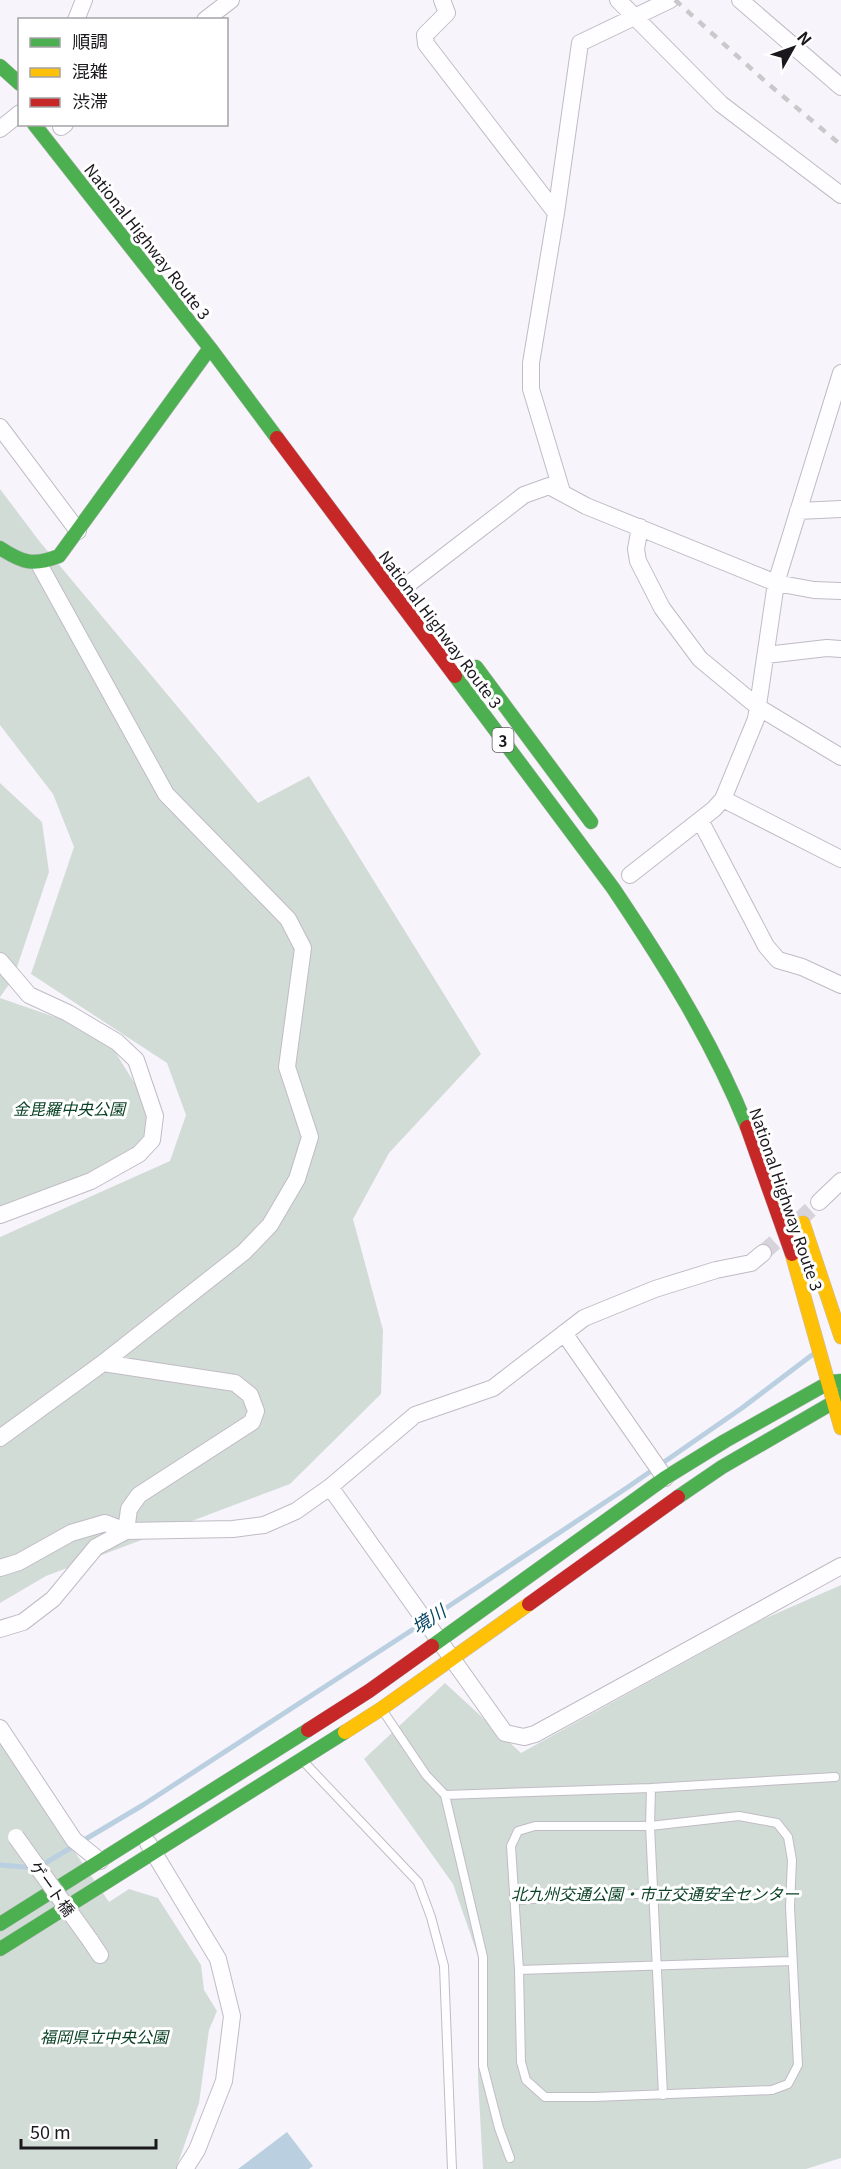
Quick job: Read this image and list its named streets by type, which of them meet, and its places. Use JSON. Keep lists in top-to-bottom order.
{
  "streets": {
    "main road": ["National Highway Route 3", "3"],
    "street": ["ゲート橋"]
  },
  "water": ["境川"],
  "parks": ["金毘羅中央公園", "北九州交通公園・市立交通安全センター", "福岡県立中央公園"],
  "legend": ["順調", "混雑", "渋滞"],
  "scale_bar": "50 m",
  "north": "top right"
}
